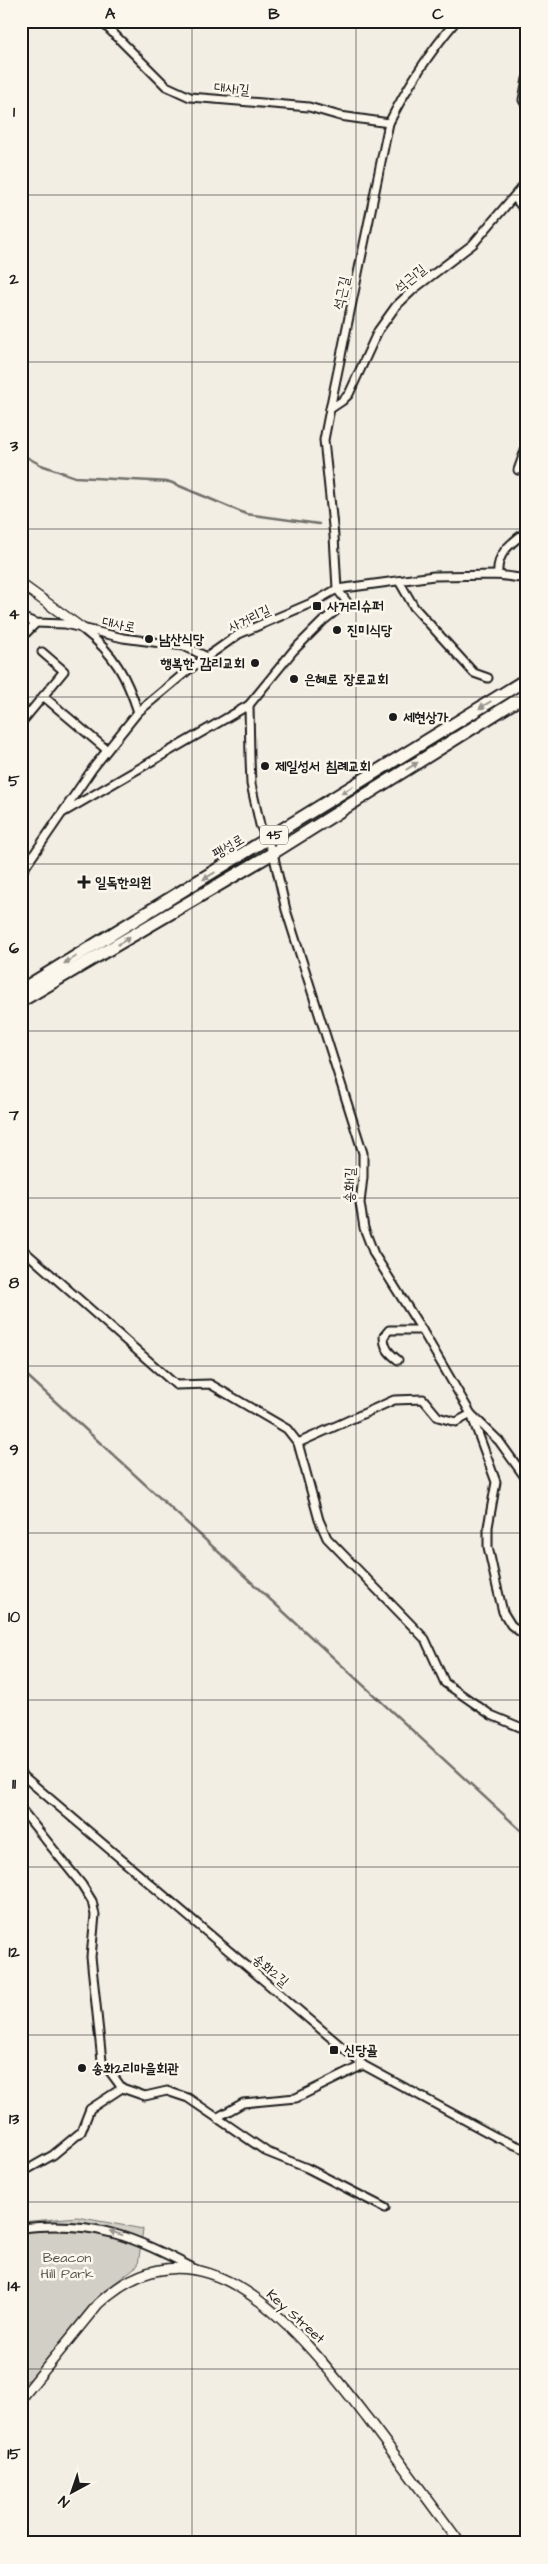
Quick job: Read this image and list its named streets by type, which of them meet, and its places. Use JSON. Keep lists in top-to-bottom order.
{
  "streets": {
    "main road": ["45", "팽성로"],
    "street": [
      "대사1길",
      "석근1길",
      "석근길",
      "사거리길",
      "대사로",
      "송화1길",
      "송화2길",
      "Key Street"
    ]
  },
  "crossings": [
    ["대사1길", "석근길"],
    ["석근1길", "석근길"],
    ["석근길", "사거리길"],
    ["석근길", "송화1길"],
    ["사거리길", "대사로"],
    ["팽성로", "송화1길"]
  ],
  "parks": ["Beacon Hill Park"],
  "places": {
    "transit": ["사거리슈퍼", "신당골"],
    "other": [
      "진미식당",
      "남산식당",
      "행복한 감리교회",
      "은혜로 장로교회",
      "세현상가",
      "제일성서 침례교회",
      "송화2리마을회관"
    ],
    "health": ["일독한의원"]
  },
  "north": "bottom left",
  "grid": {
    "columns": ["A", "B", "C"],
    "rows": [
      "1",
      "2",
      "3",
      "4",
      "5",
      "6",
      "7",
      "8",
      "9",
      "10",
      "11",
      "12",
      "13",
      "14",
      "15"
    ]
  }
}
